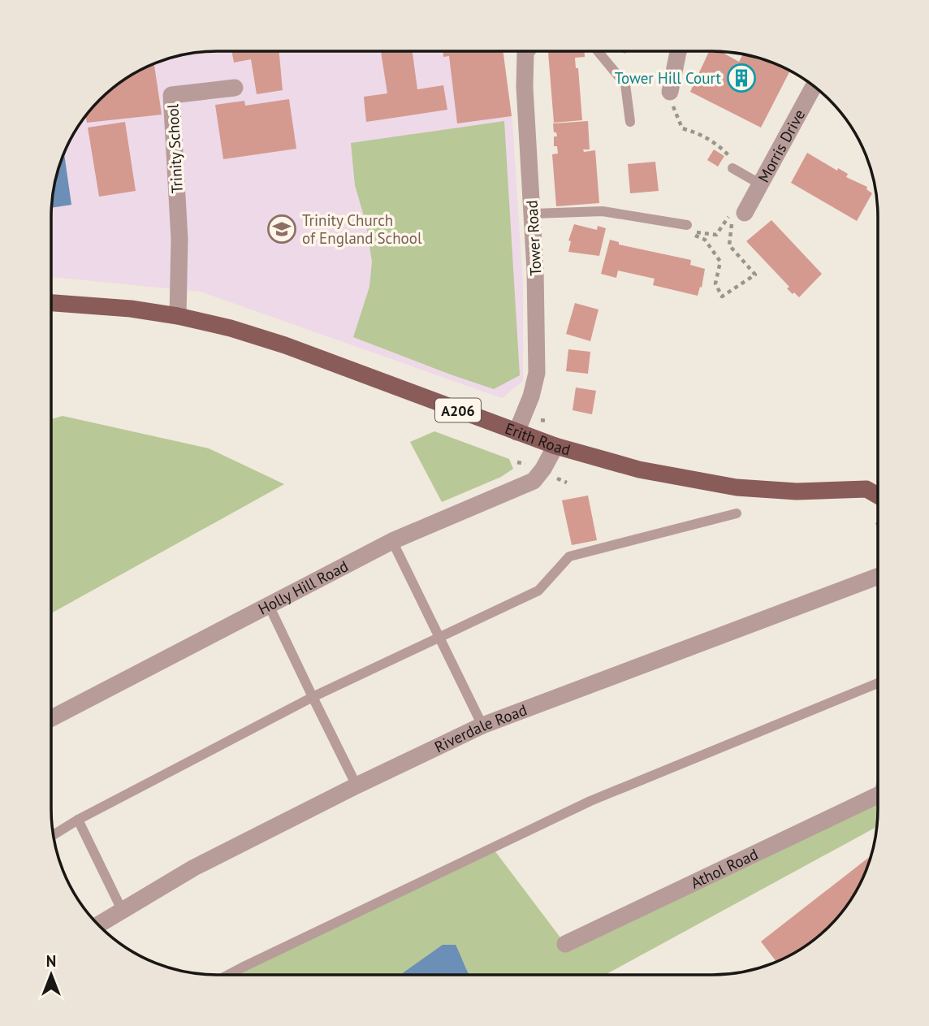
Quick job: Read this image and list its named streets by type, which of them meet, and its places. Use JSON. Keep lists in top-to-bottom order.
{
  "streets": {
    "main road": ["A206", "Erith Road"],
    "street": [
      "Morris Drive",
      "Trinity School",
      "Tower Road",
      "Holly Hill Road",
      "Riverdale Road",
      "Athol Road"
    ]
  },
  "crossings": [
    ["Trinity School", "Erith Road"],
    ["Tower Road", "Erith Road"],
    ["Erith Road", "Holly Hill Road"]
  ],
  "places": {
    "building": ["Tower Hill Court"],
    "school or university": ["Trinity Church of England School"]
  },
  "north": "top"
}
